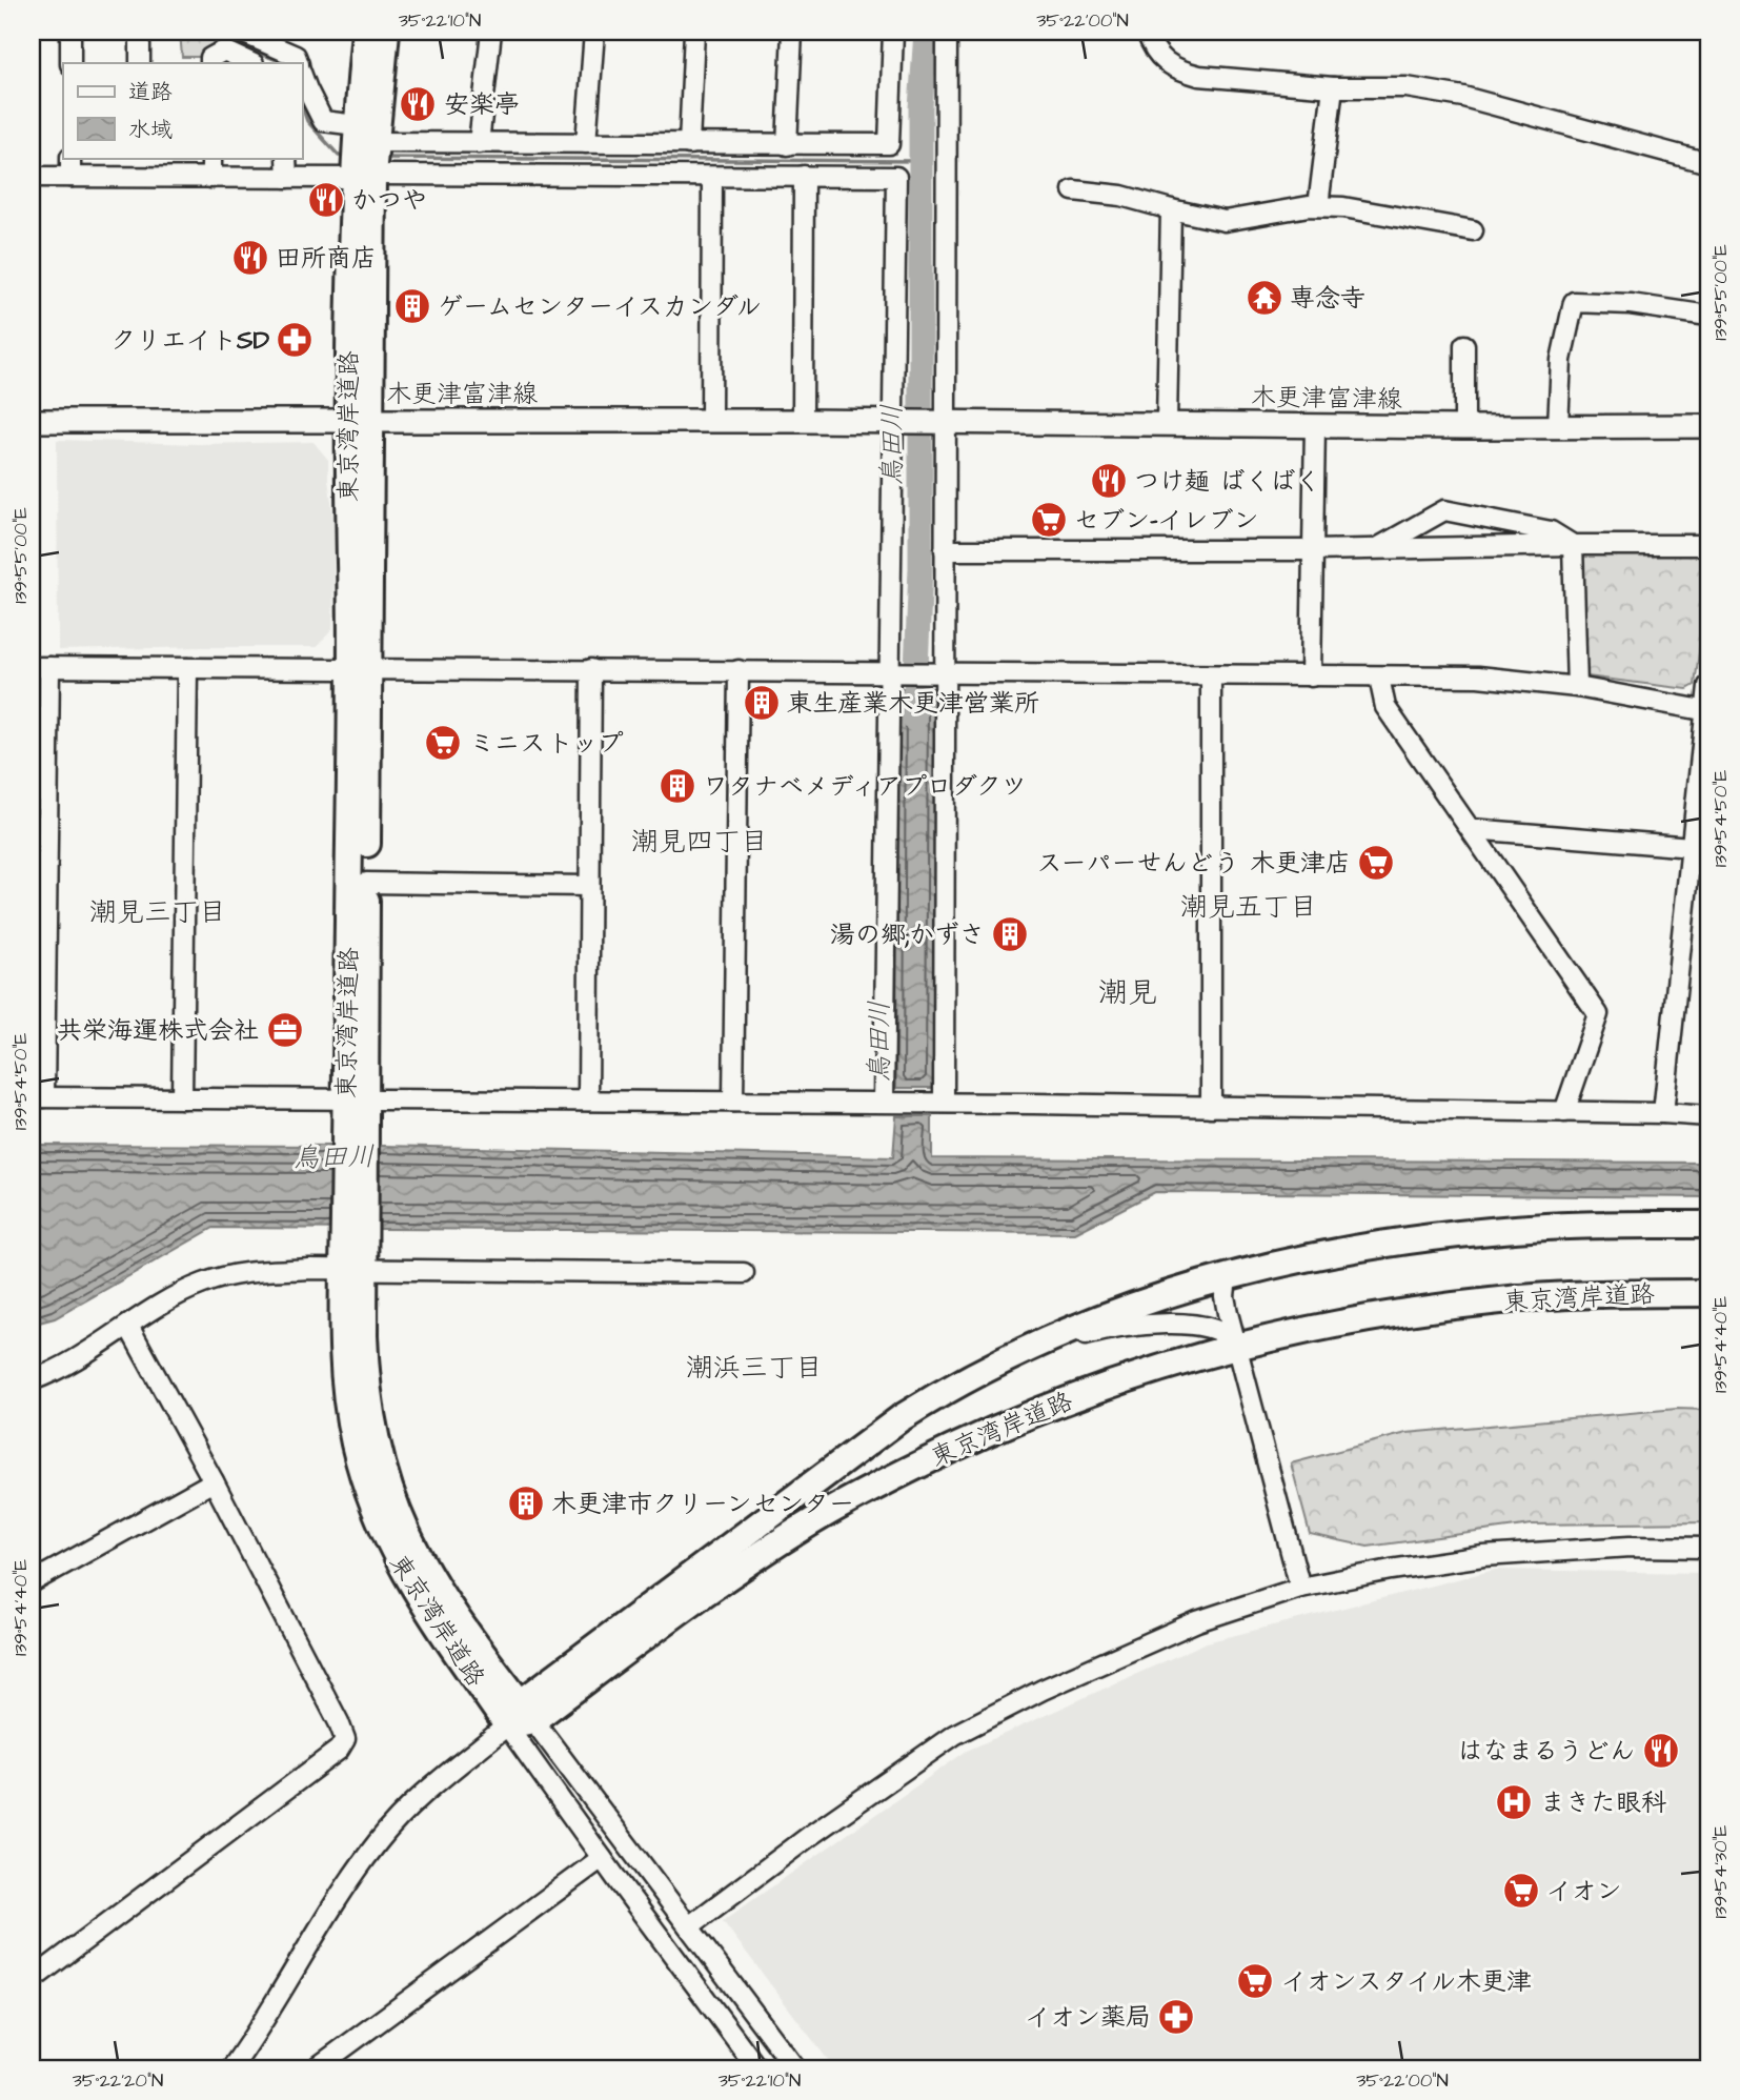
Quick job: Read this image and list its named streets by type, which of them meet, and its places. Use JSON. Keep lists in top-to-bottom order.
{
  "streets": {
    "highway": ["東京湾岸道路"],
    "main road": ["木更津富津線"]
  },
  "crossings": [
    ["木更津富津線", "東京湾岸道路"]
  ],
  "districts": [
    "潮見四丁目",
    "潮見五丁目",
    "潮見三丁目",
    "潮見",
    "潮浜三丁目"
  ],
  "water": ["鳥田川"],
  "places": {
    "restaurant": [
      "安楽亭",
      "かつや",
      "田所商店",
      "つけ麺 ばくばく",
      "はなまるうどん"
    ],
    "temple": ["専念寺"],
    "building": [
      "ゲームセンターイスカンダル",
      "東生産業木更津営業所",
      "ワタナベメディアプロダクツ",
      "湯の郷;かずさ",
      "木更津市クリーンセンター"
    ],
    "pharmacy": ["クリエイトSD", "イオン薬局"],
    "supermarket": [
      "セブン-イレブン",
      "ミニストップ",
      "スーパーせんどう 木更津店",
      "イオン",
      "イオンスタイル木更津"
    ],
    "office": ["共栄海運株式会社"],
    "hospital": ["まきた眼科"]
  },
  "legend": ["道路", "水域"],
  "coordinates": [
    "35°22'10\"N",
    "35°22'00\"N",
    "139°55'00\"E",
    "139°54'50\"E",
    "139°54'40\"E",
    "139°54'30\"E",
    "35°22'20\"N"
  ]
}
